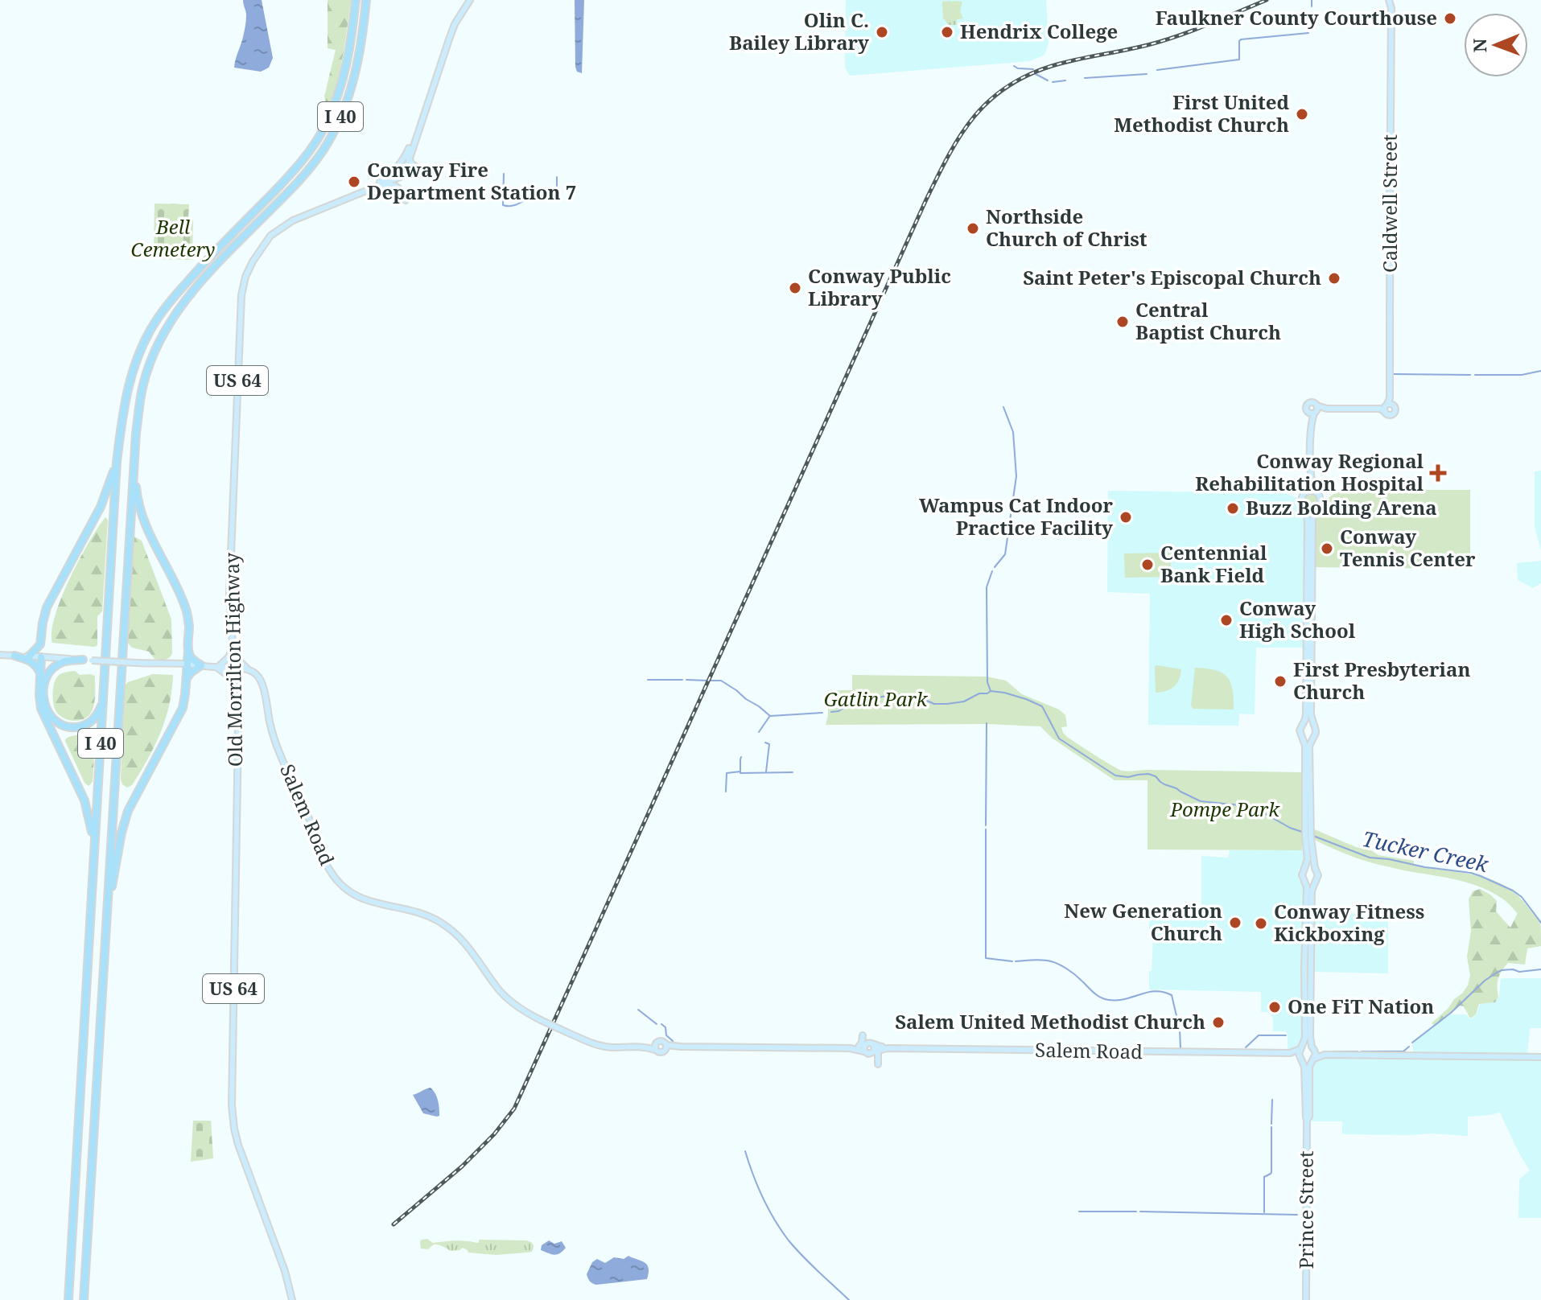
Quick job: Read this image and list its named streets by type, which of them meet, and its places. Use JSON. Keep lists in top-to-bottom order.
{
  "streets": {
    "highway": ["I 40"],
    "main road": [
      "Caldwell Street",
      "US 64",
      "Old Morrilton Highway",
      "Salem Road",
      "Prince Street"
    ]
  },
  "crossings": [
    ["Old Morrilton Highway", "Salem Road"],
    ["Salem Road", "Prince Street"]
  ],
  "water": ["Tucker Creek"],
  "parks": ["Bell Cemetery", "Gatlin Park", "Pompe Park"],
  "places": {
    "other": [
      "Faulkner County Courthouse",
      "Olin C. Bailey Library",
      "Hendrix College",
      "First United Methodist Church",
      "Conway Fire Department Station 7",
      "Northside Church of Christ",
      "Saint Peter's Episcopal Church",
      "Conway Public Library",
      "Central Baptist Church",
      "Buzz Bolding Arena",
      "Wampus Cat Indoor Practice Facility",
      "Conway Tennis Center",
      "Centennial Bank Field",
      "Conway High School",
      "First Presbyterian Church",
      "New Generation Church",
      "Conway Fitness Kickboxing",
      "One FiT Nation",
      "Salem United Methodist Church"
    ],
    "health": ["Conway Regional Rehabilitation Hospital"]
  },
  "north": "left"
}
